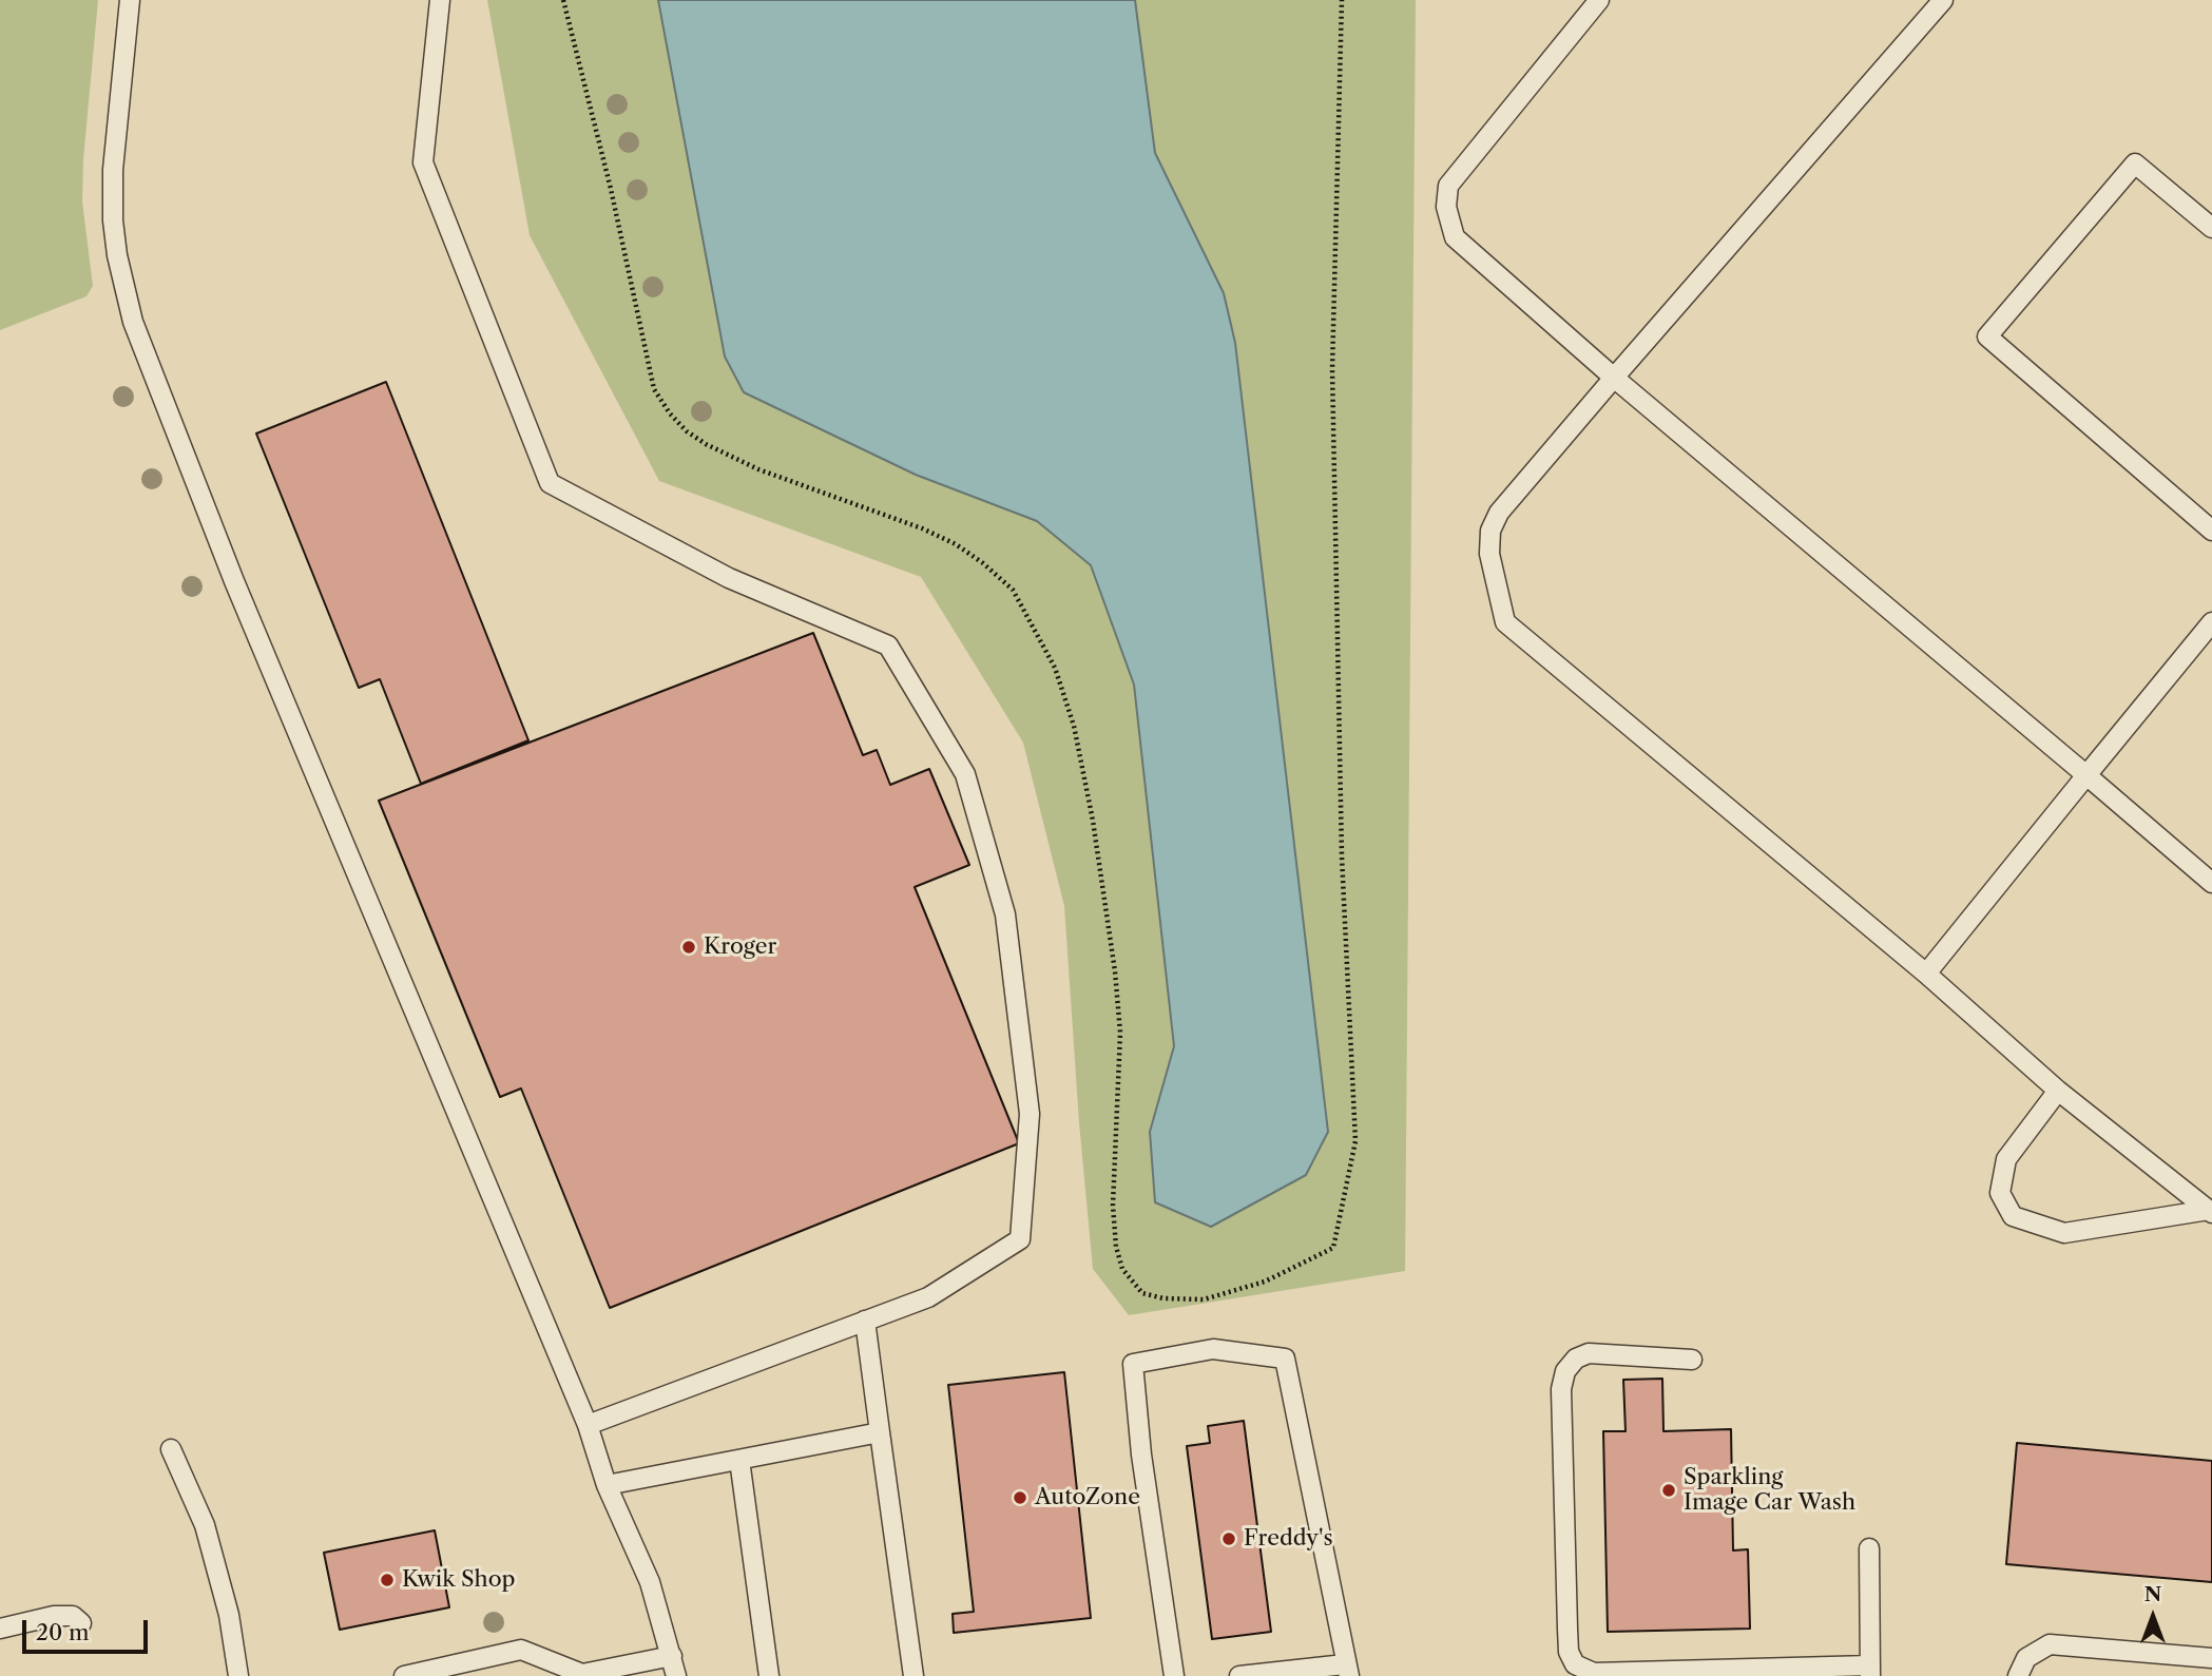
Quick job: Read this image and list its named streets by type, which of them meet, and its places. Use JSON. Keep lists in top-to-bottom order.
{
  "places": [
    "Kroger",
    "Sparkling Image Car Wash",
    "AutoZone",
    "Freddy's",
    "Kwik Shop"
  ],
  "scale_bar": "20 m",
  "north": "top"
}
